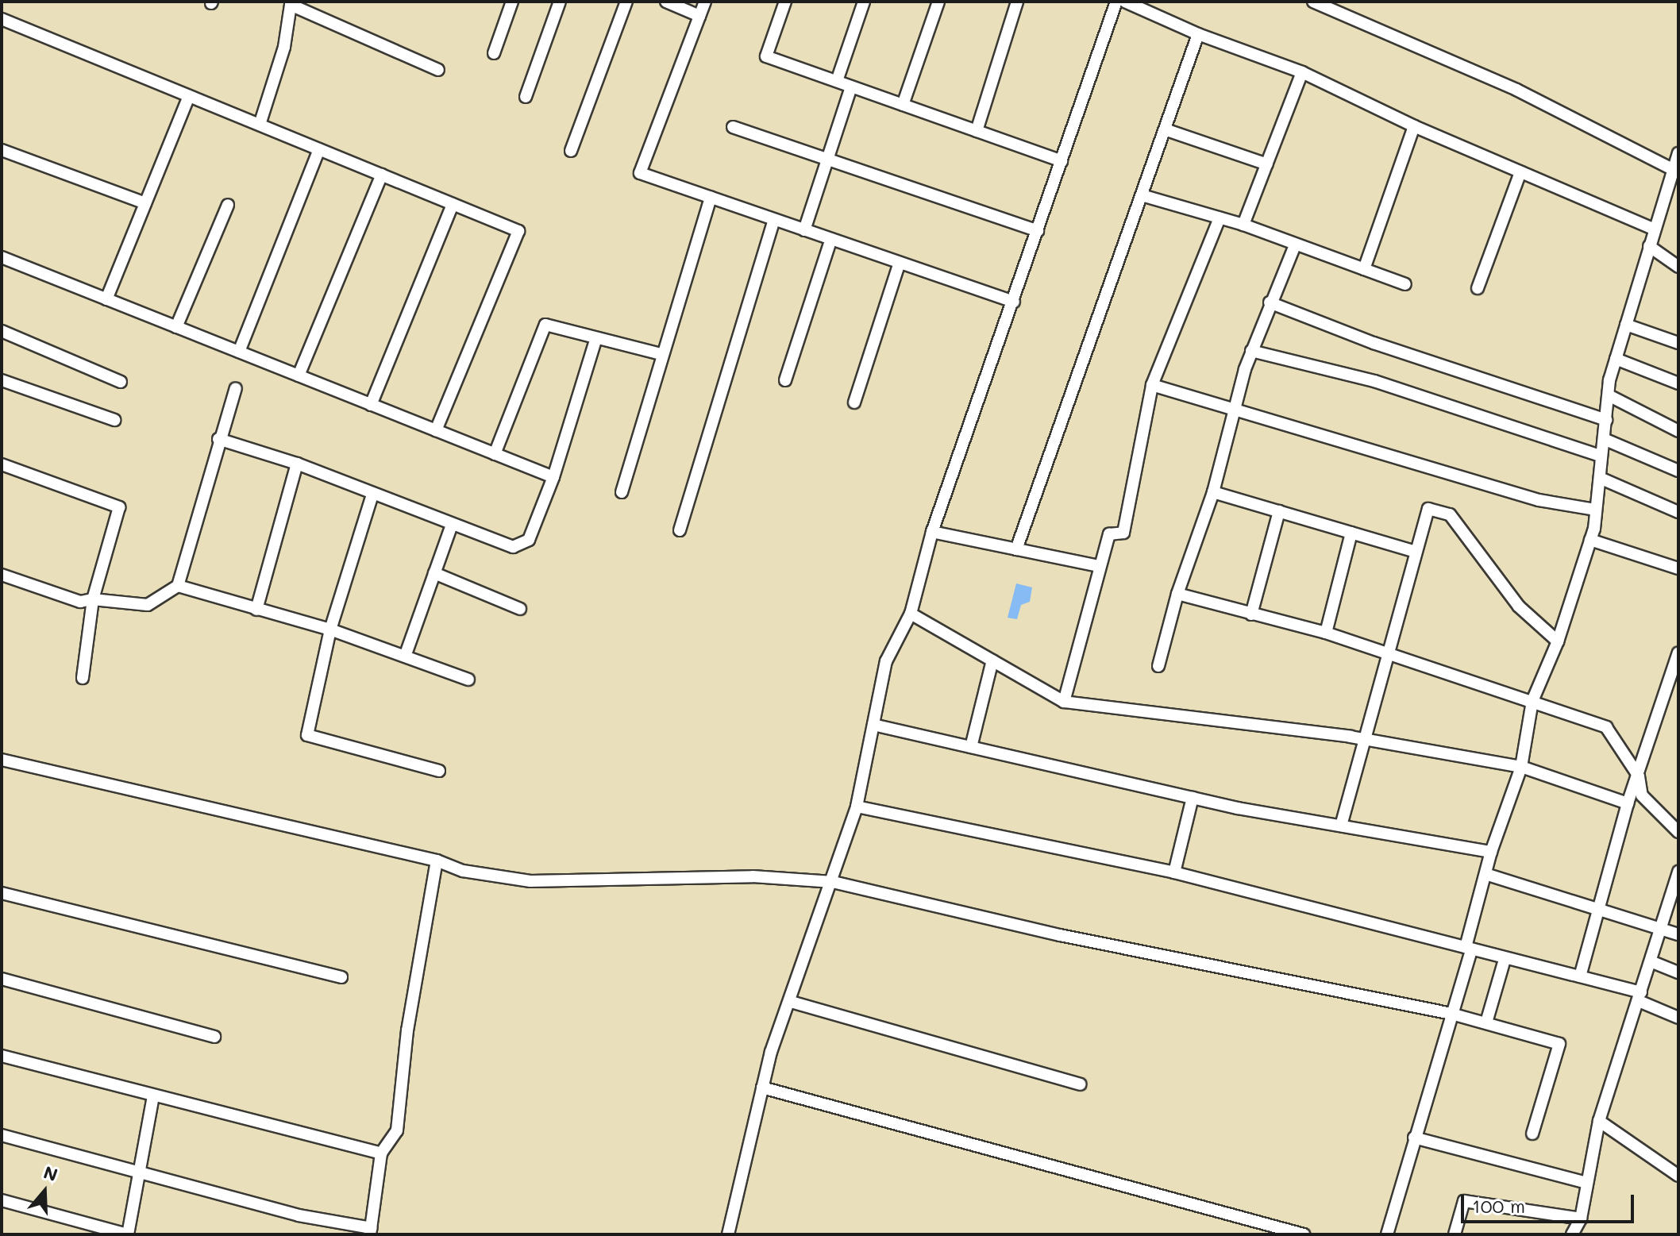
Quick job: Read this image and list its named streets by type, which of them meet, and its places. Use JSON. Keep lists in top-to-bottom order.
{
  "scale_bar": "100 m",
  "north": "top"
}
